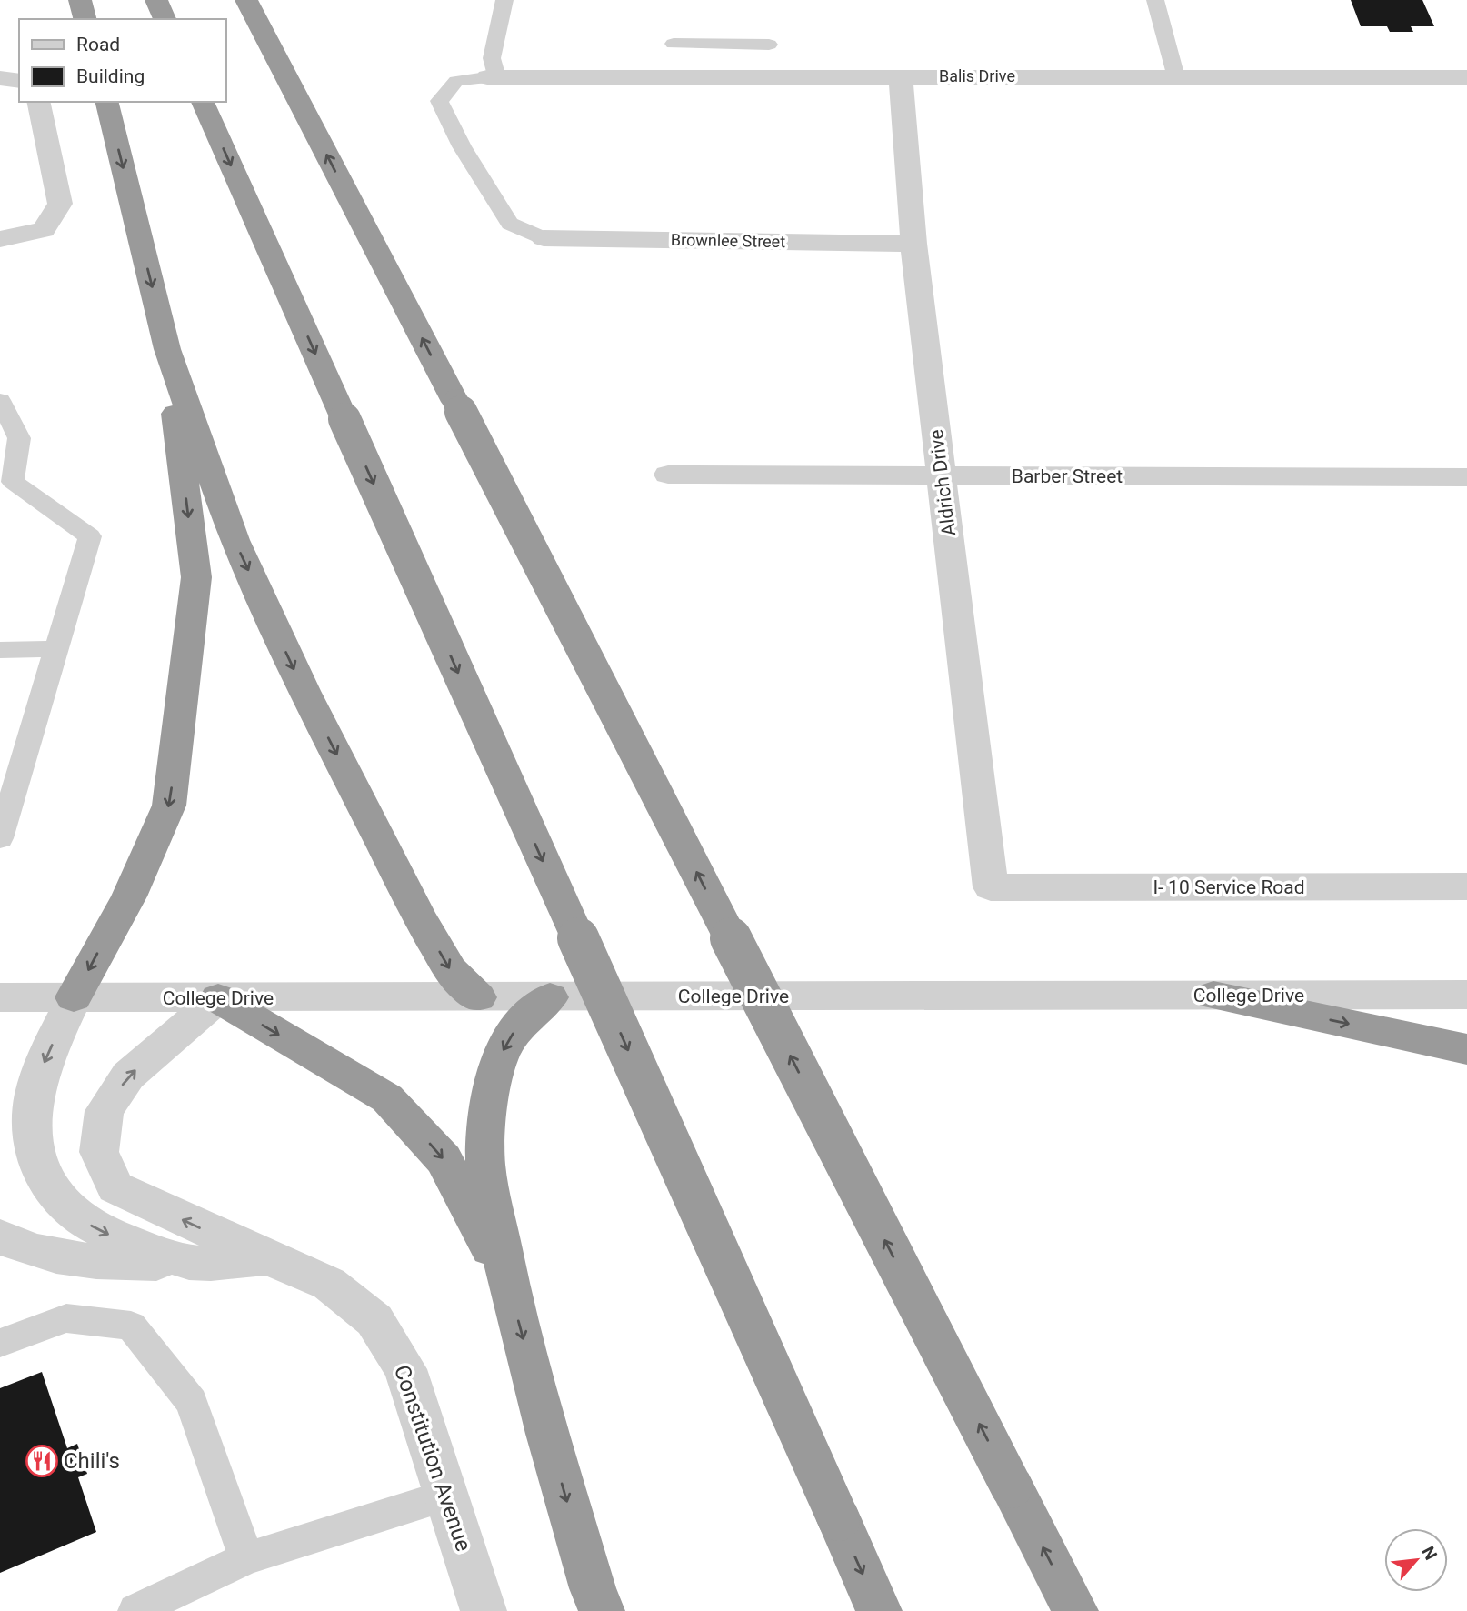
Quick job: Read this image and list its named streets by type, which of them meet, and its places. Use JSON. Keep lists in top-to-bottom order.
{
  "streets": {
    "street": [
      "Balis Drive",
      "Brownlee Street",
      "Barber Street",
      "Aldrich Drive",
      "I- 10 Service Road",
      "College Drive",
      "Constitution Avenue"
    ]
  },
  "crossings": [
    ["Balis Drive", "Aldrich Drive"],
    ["Brownlee Street", "Aldrich Drive"],
    ["Barber Street", "Aldrich Drive"],
    ["Aldrich Drive", "I- 10 Service Road"],
    ["College Drive", "Constitution Avenue"]
  ],
  "places": {
    "restaurant": ["Chili's"]
  },
  "legend": ["Road", "Building"],
  "north": "top right"
}
